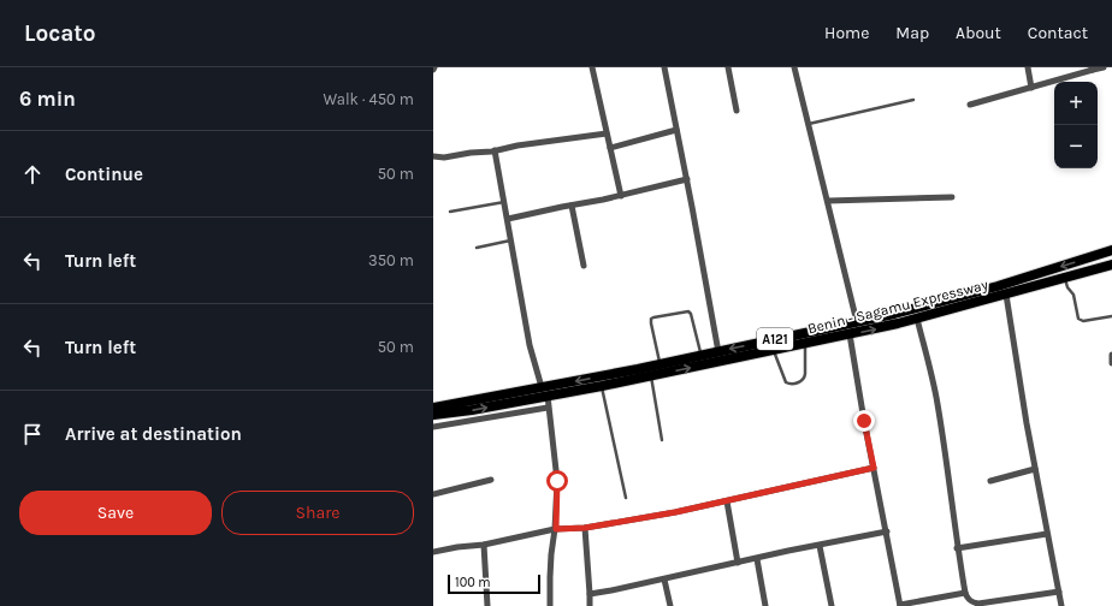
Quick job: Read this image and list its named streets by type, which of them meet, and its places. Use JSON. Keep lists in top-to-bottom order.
{
  "streets": {
    "highway": ["Benin - Sagamu Expressway", "A121"]
  },
  "scale_bar": "100 m",
  "page": {
    "header": "Locato",
    "nav": [
      "Home",
      "Map",
      "About",
      "Contact"
    ],
    "heading": ["6 min", "Walk · 450 m"],
    "map_buttons": ["+", "−"],
    "list": [
      ["Continue", "50 m"],
      ["Turn left", "350 m"],
      ["Turn left", "50 m"],
      "Arrive at destination"
    ],
    "buttons": ["Save", "Share"],
    "scale": "100 m"
  }
}
